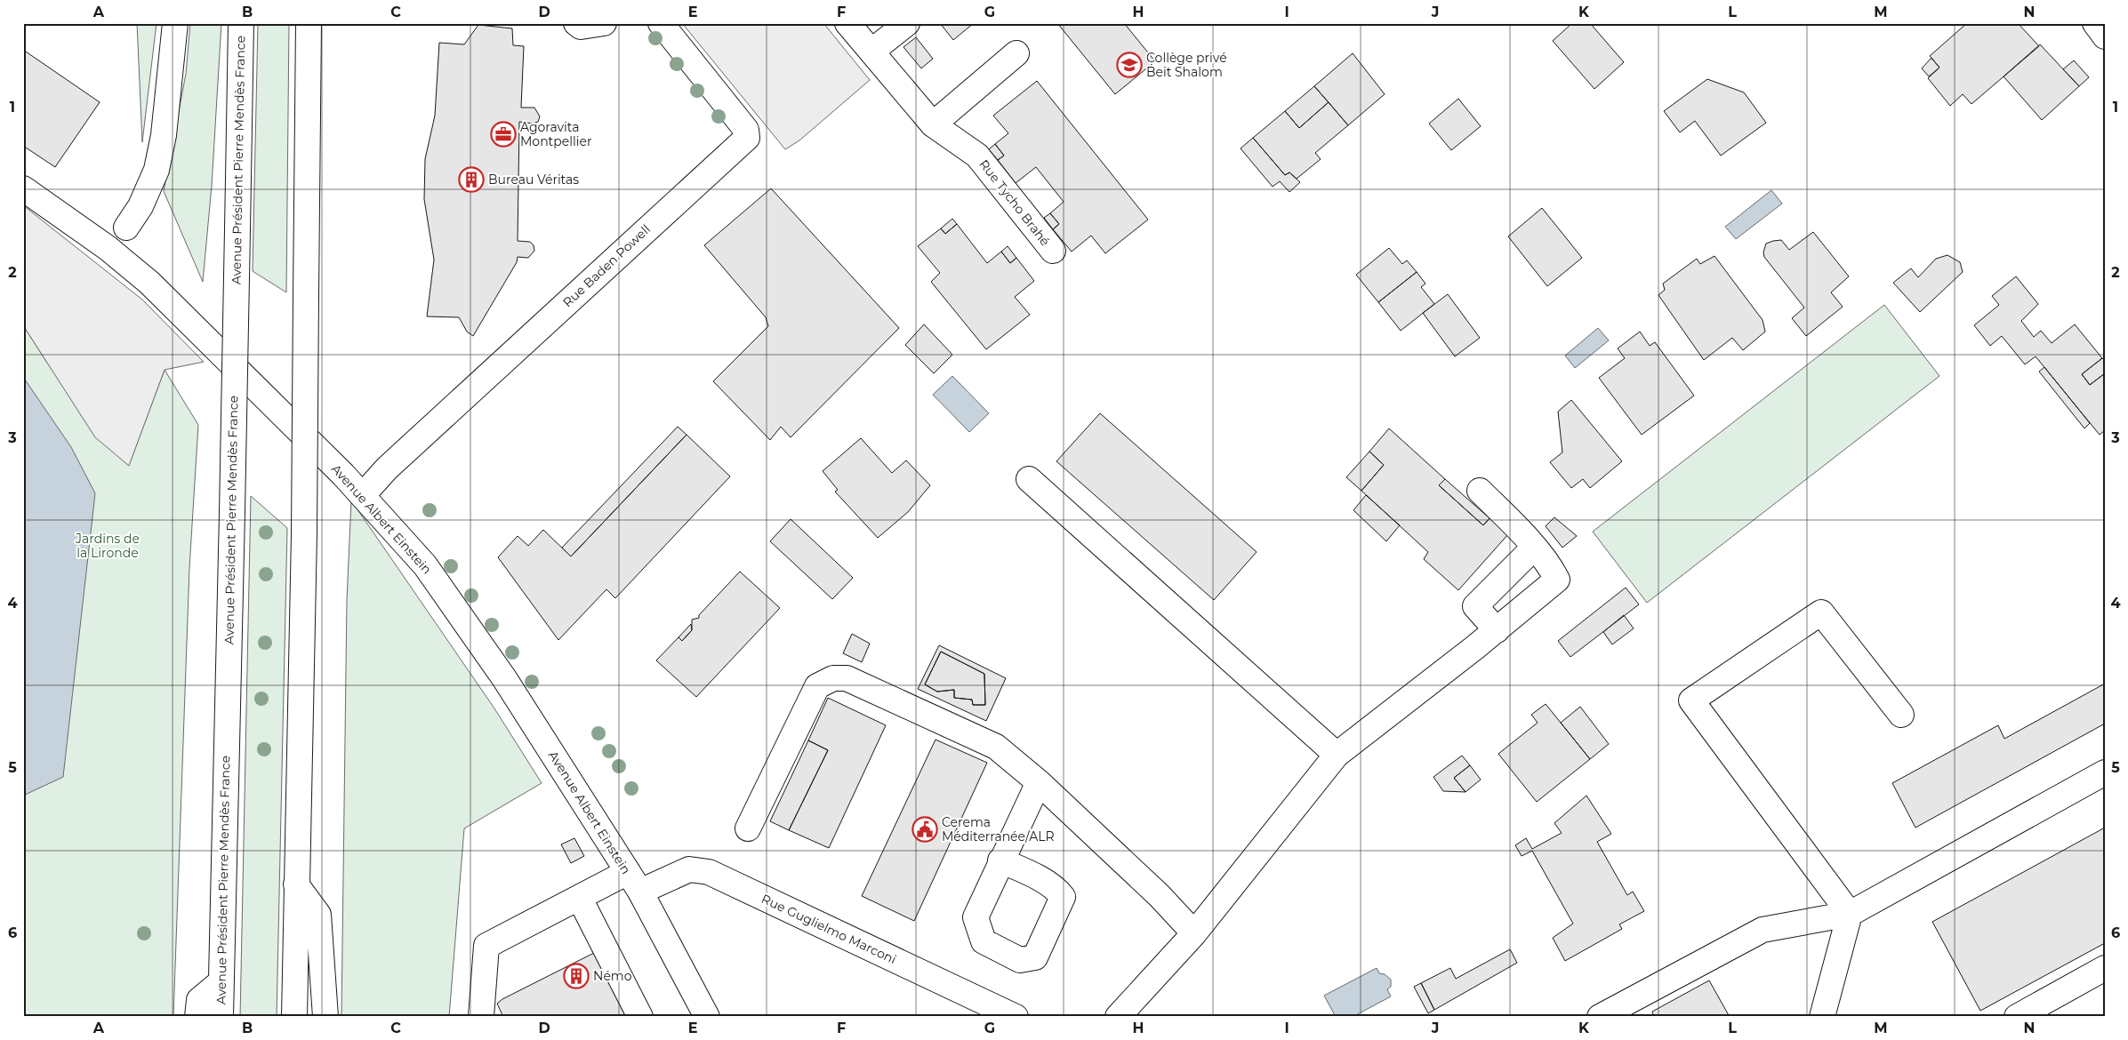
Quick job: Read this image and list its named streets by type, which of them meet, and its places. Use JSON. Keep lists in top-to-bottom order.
{
  "streets": {
    "main road": [
      "Avenue Président Pierre Mendès France",
      "Rue Tycho Brahé",
      "Rue Baden Powell",
      "Avenue Albert Einstein",
      "Rue Guglielmo Marconi"
    ]
  },
  "crossings": [
    ["Rue Baden Powell", "Avenue Albert Einstein"],
    ["Avenue Albert Einstein", "Rue Guglielmo Marconi"]
  ],
  "parks": ["Jardins de la Lironde"],
  "places": {
    "school or university": ["Collège privé Beit Shalom"],
    "office": ["Agoravita Montpellier"],
    "building": ["Bureau Véritas", "Némo"],
    "public building": ["Cerema Méditerranée/ALR"]
  },
  "grid": {
    "columns": [
      "A",
      "B",
      "C",
      "D",
      "E",
      "F",
      "G",
      "H",
      "I",
      "J",
      "K",
      "L",
      "M",
      "N"
    ],
    "rows": [
      "1",
      "2",
      "3",
      "4",
      "5",
      "6"
    ]
  }
}
